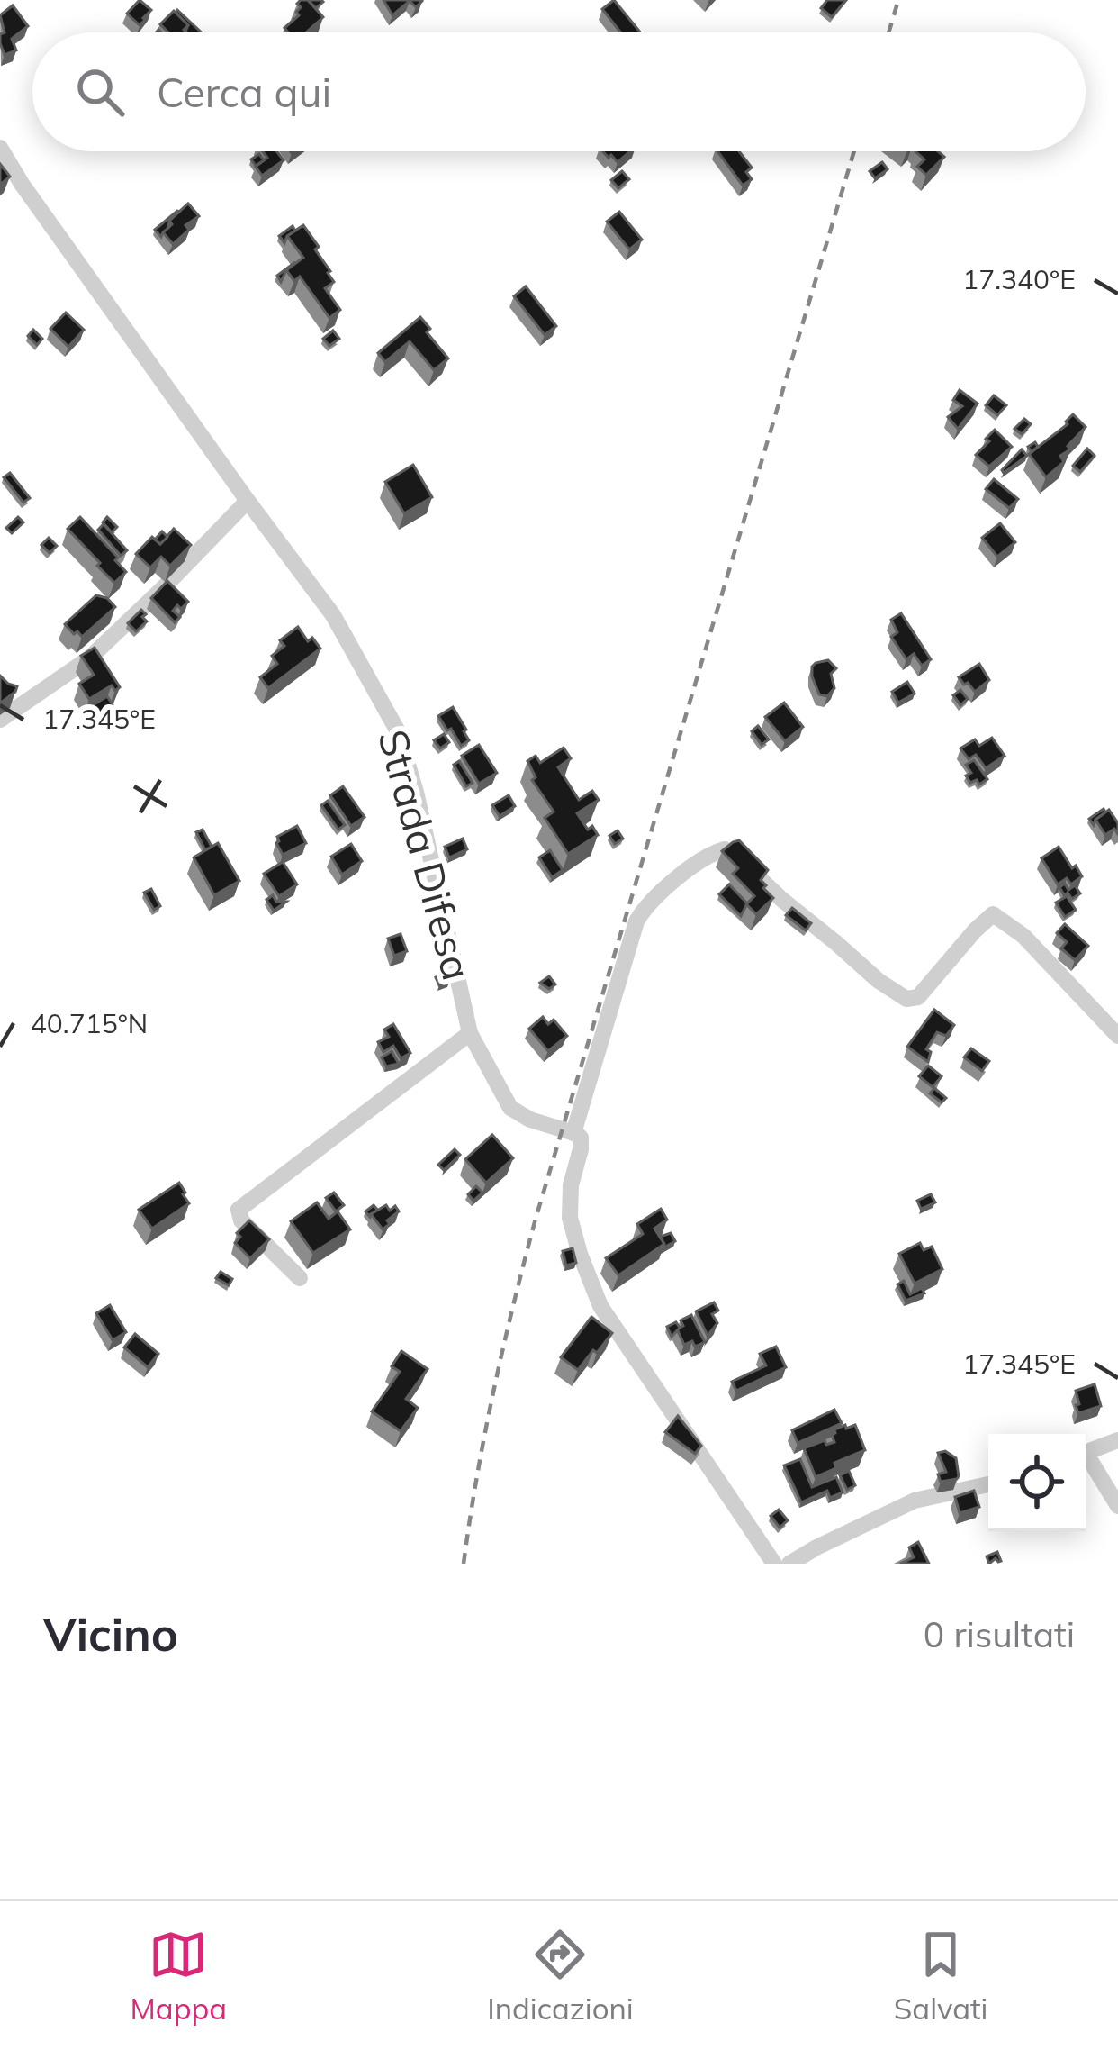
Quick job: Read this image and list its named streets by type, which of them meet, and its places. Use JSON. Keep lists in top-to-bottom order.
{
  "streets": {
    "street": ["Strada Difesa"]
  },
  "page": {
    "search": "Cerca qui",
    "heading": ["Vicino", "0 risultati"],
    "nav": ["Mappa", "Indicazioni", "Salvati"]
  },
  "coordinates": ["17.340°E", "17.345°E", "40.715°N"]
}
